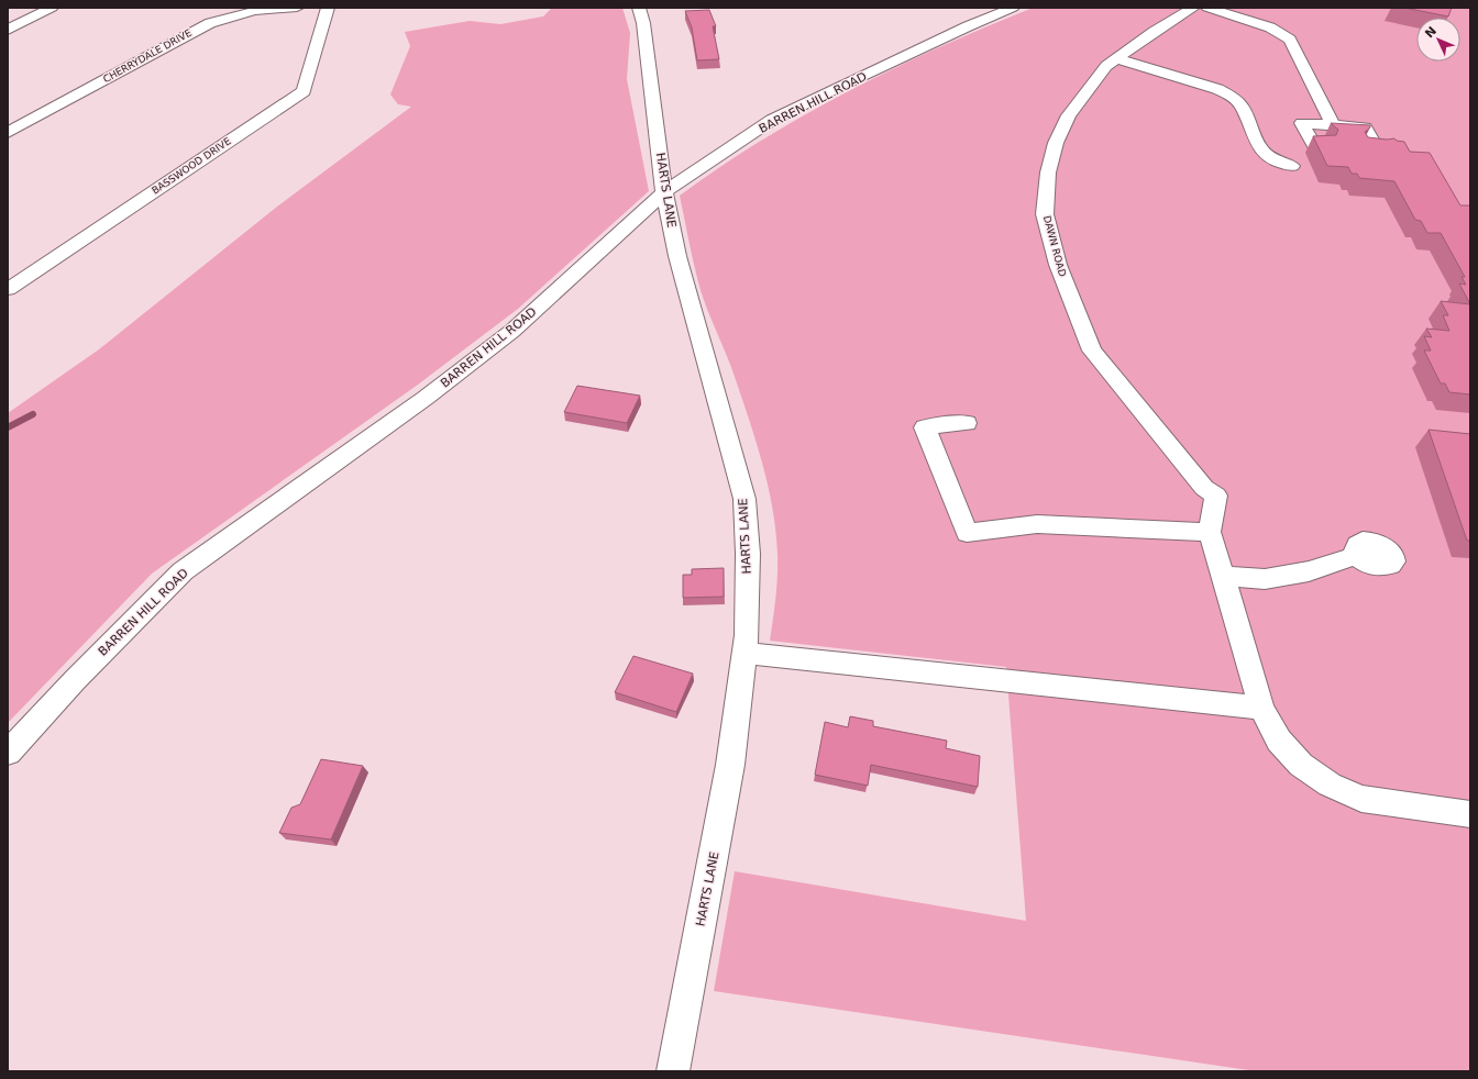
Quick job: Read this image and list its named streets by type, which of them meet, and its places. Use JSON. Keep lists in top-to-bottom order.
{
  "streets": {
    "street": [
      "CHERRYDALE DRIVE",
      "BARREN HILL ROAD",
      "BASSWOOD DRIVE",
      "HARTS LANE",
      "DAWN ROAD"
    ]
  },
  "crossings": [
    ["BARREN HILL ROAD", "HARTS LANE"]
  ],
  "north": "top left"
}
